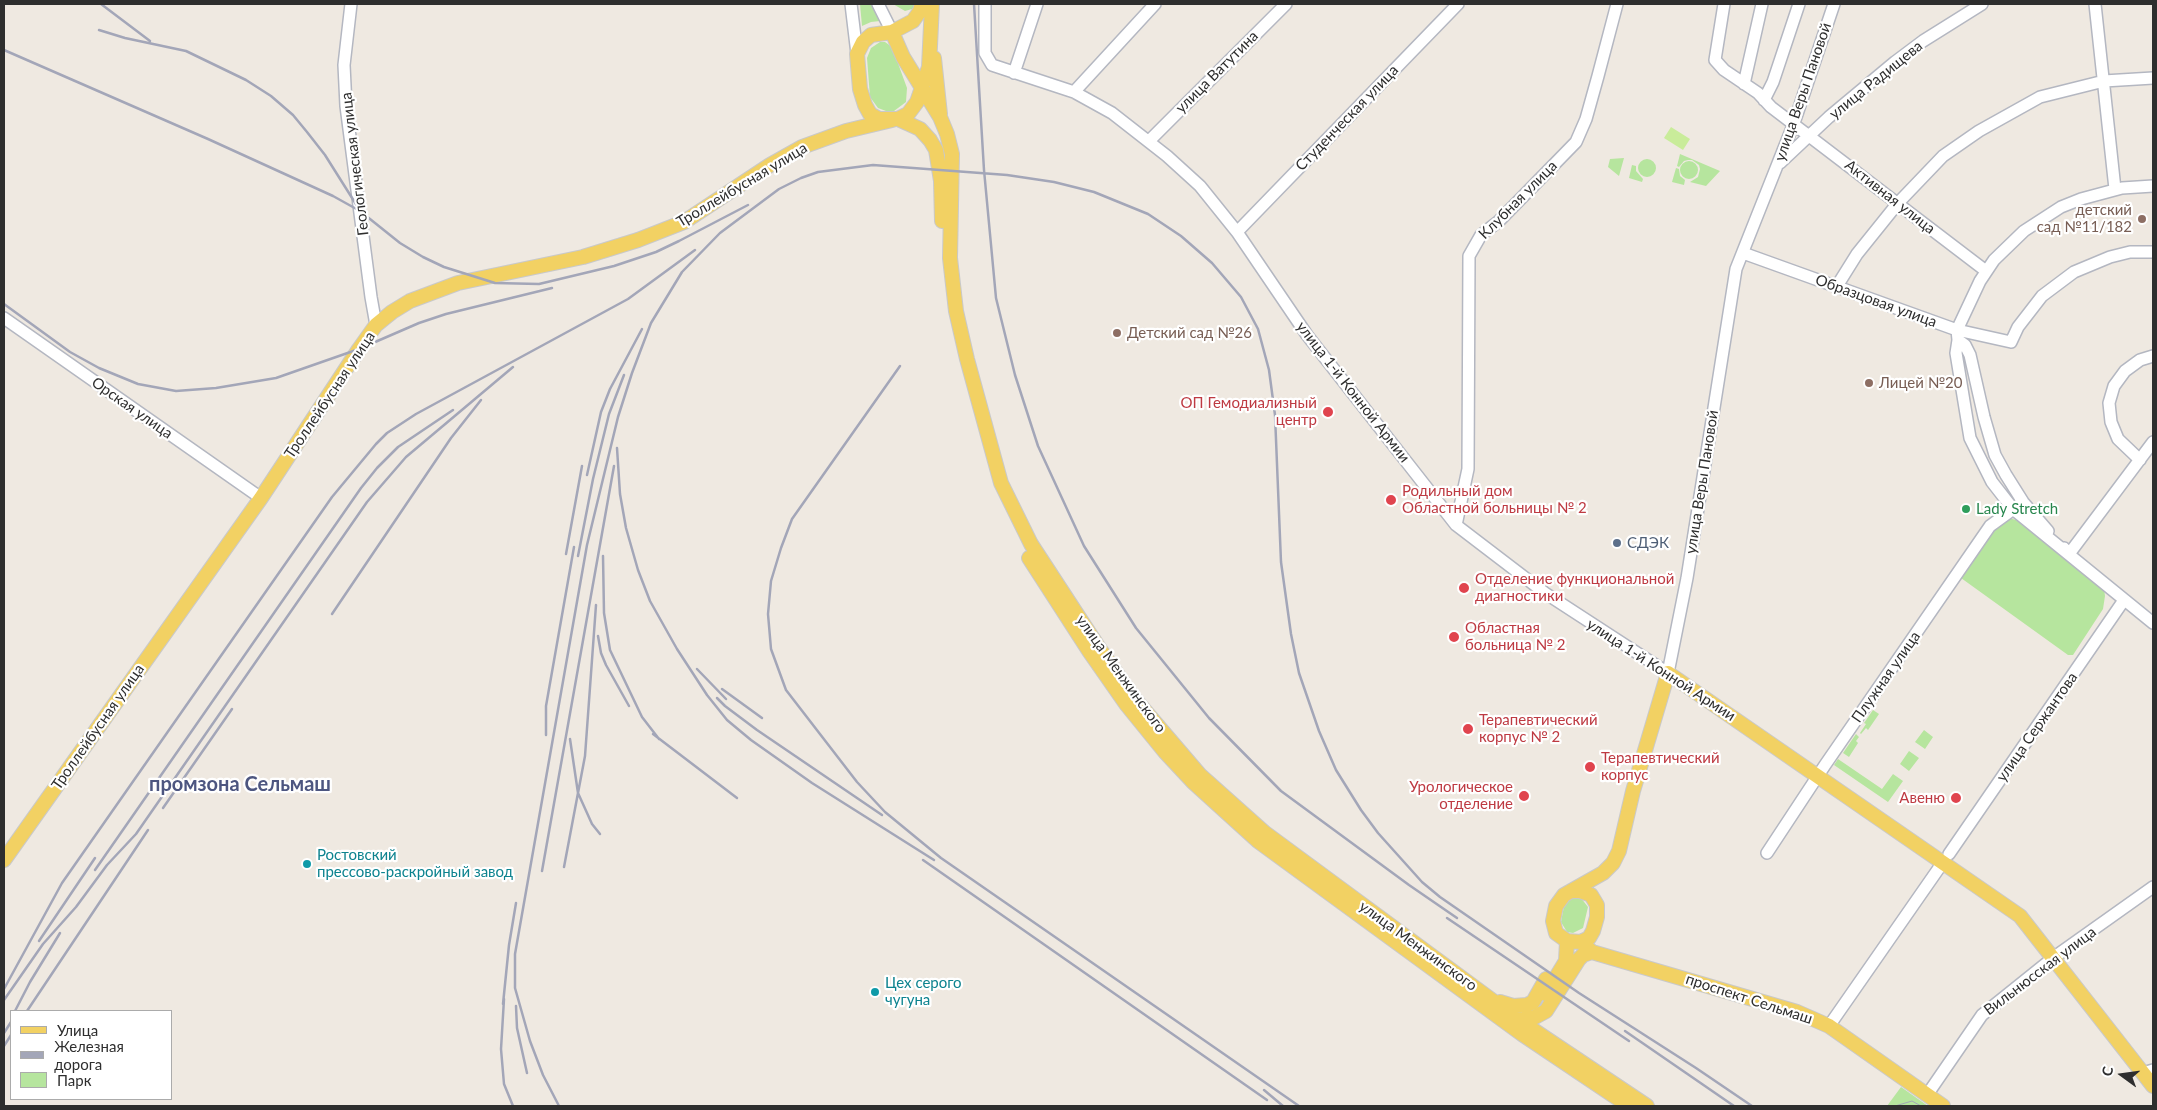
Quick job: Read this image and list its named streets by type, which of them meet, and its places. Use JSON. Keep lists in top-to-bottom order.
{
  "streets": {
    "main road": [
      "улица Веры Пановой",
      "Троллейбусная улица",
      "улица 1-й Конной Армии",
      "улица Менжинского",
      "проспект Сельмаш"
    ],
    "street": [
      "улица Ватутина",
      "улица Радищева",
      "Студенческая улица",
      "Геологическая улица",
      "Активная улица",
      "Клубная улица",
      "Образцовая улица",
      "Орская улица",
      "Плужная улица",
      "улица Сержантова",
      "Вильнюсская улица"
    ]
  },
  "crossings": [
    ["улица Ватутина", "улица 1-й Конной Армии"],
    ["улица Радищева", "улица Веры Пановой"],
    ["улица Радищева", "Активная улица"],
    ["улица Веры Пановой", "Активная улица"],
    ["улица Веры Пановой", "Образцовая улица"],
    ["улица Веры Пановой", "улица 1-й Конной Армии"],
    ["Студенческая улица", "улица 1-й Конной Армии"],
    ["Геологическая улица", "Троллейбусная улица"],
    ["Троллейбусная улица", "Орская улица"],
    ["Клубная улица", "улица 1-й Конной Армии"],
    ["улица 1-й Конной Армии", "Плужная улица"],
    ["улица 1-й Конной Армии", "Вильнюсская улица"],
    ["Вильнюсская улица", "проспект Сельмаш"]
  ],
  "districts": ["промзона Сельмаш"],
  "places": [
    "детский сад №11/182",
    "Детский сад №26",
    "Лицей №20",
    "ОП Гемодиализный центр",
    "Родильный дом Областной больницы № 2",
    "Lady Stretch",
    "СДЭК",
    "Отделение функциональной диагностики",
    "Областная больница № 2",
    "Терапевтический корпус № 2",
    "Терапевтический корпус",
    "Урологическое отделение",
    "Авеню",
    "Ростовский прессово-раскройный завод",
    "Цех серого чугуна"
  ],
  "legend": ["Улица", "Железная дорога", "Парк"],
  "north": "left"
}
